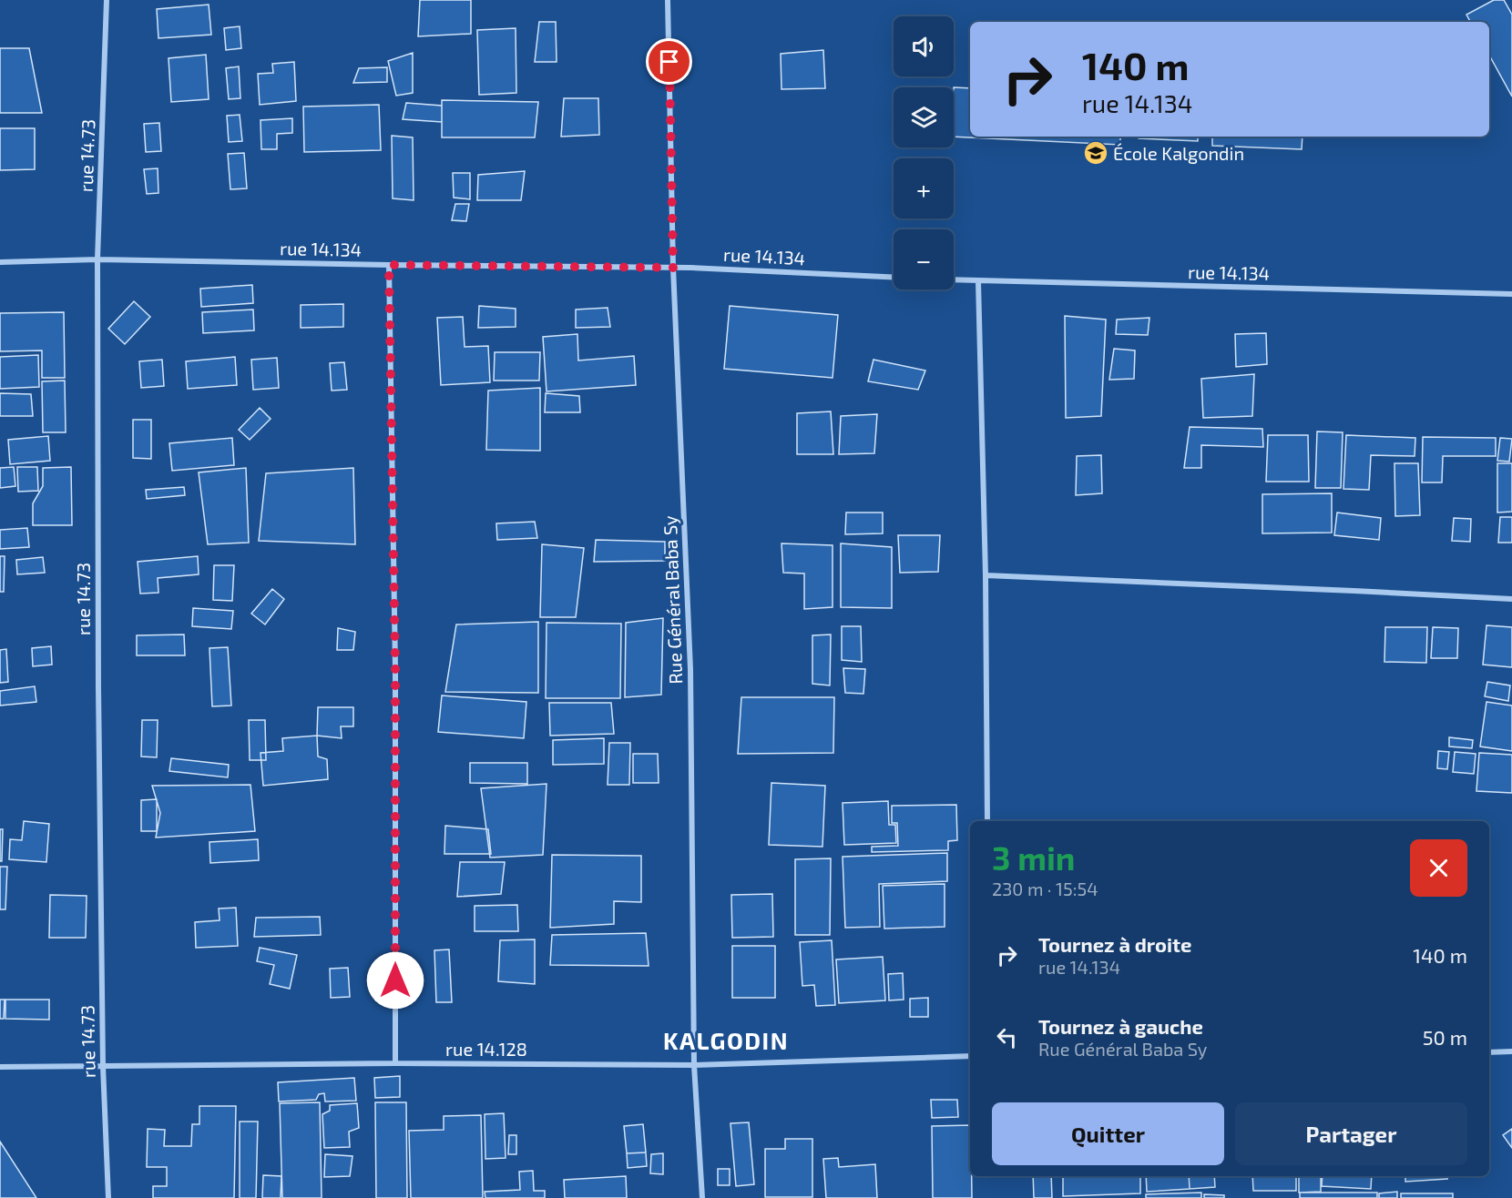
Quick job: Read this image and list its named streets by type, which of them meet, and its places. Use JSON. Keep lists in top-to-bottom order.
{
  "streets": {
    "street": [
      "rue 14.73",
      "rue 14.134",
      "Rue Général Baba Sy",
      "rue 14.128"
    ]
  },
  "crossings": [
    ["rue 14.73", "rue 14.134"],
    ["rue 14.73", "rue 14.128"],
    ["rue 14.134", "Rue Général Baba Sy"],
    ["Rue Général Baba Sy", "rue 14.128"]
  ],
  "districts": ["KALGODIN"],
  "places": {
    "school or university": ["École Kalgondin"]
  },
  "page": {
    "map_buttons": ["+", "−"],
    "turn": ["140 m", "rue 14.134"],
    "heading": ["3 min", "230 m · 15:54"],
    "list": [
      {
        "name": "Tournez à droite",
        "note": "rue 14.134",
        "value": "140 m"
      },
      {
        "name": "Tournez à gauche",
        "note": "Rue Général Baba Sy",
        "value": "50 m"
      }
    ],
    "buttons": ["Quitter", "Partager"]
  }
}
